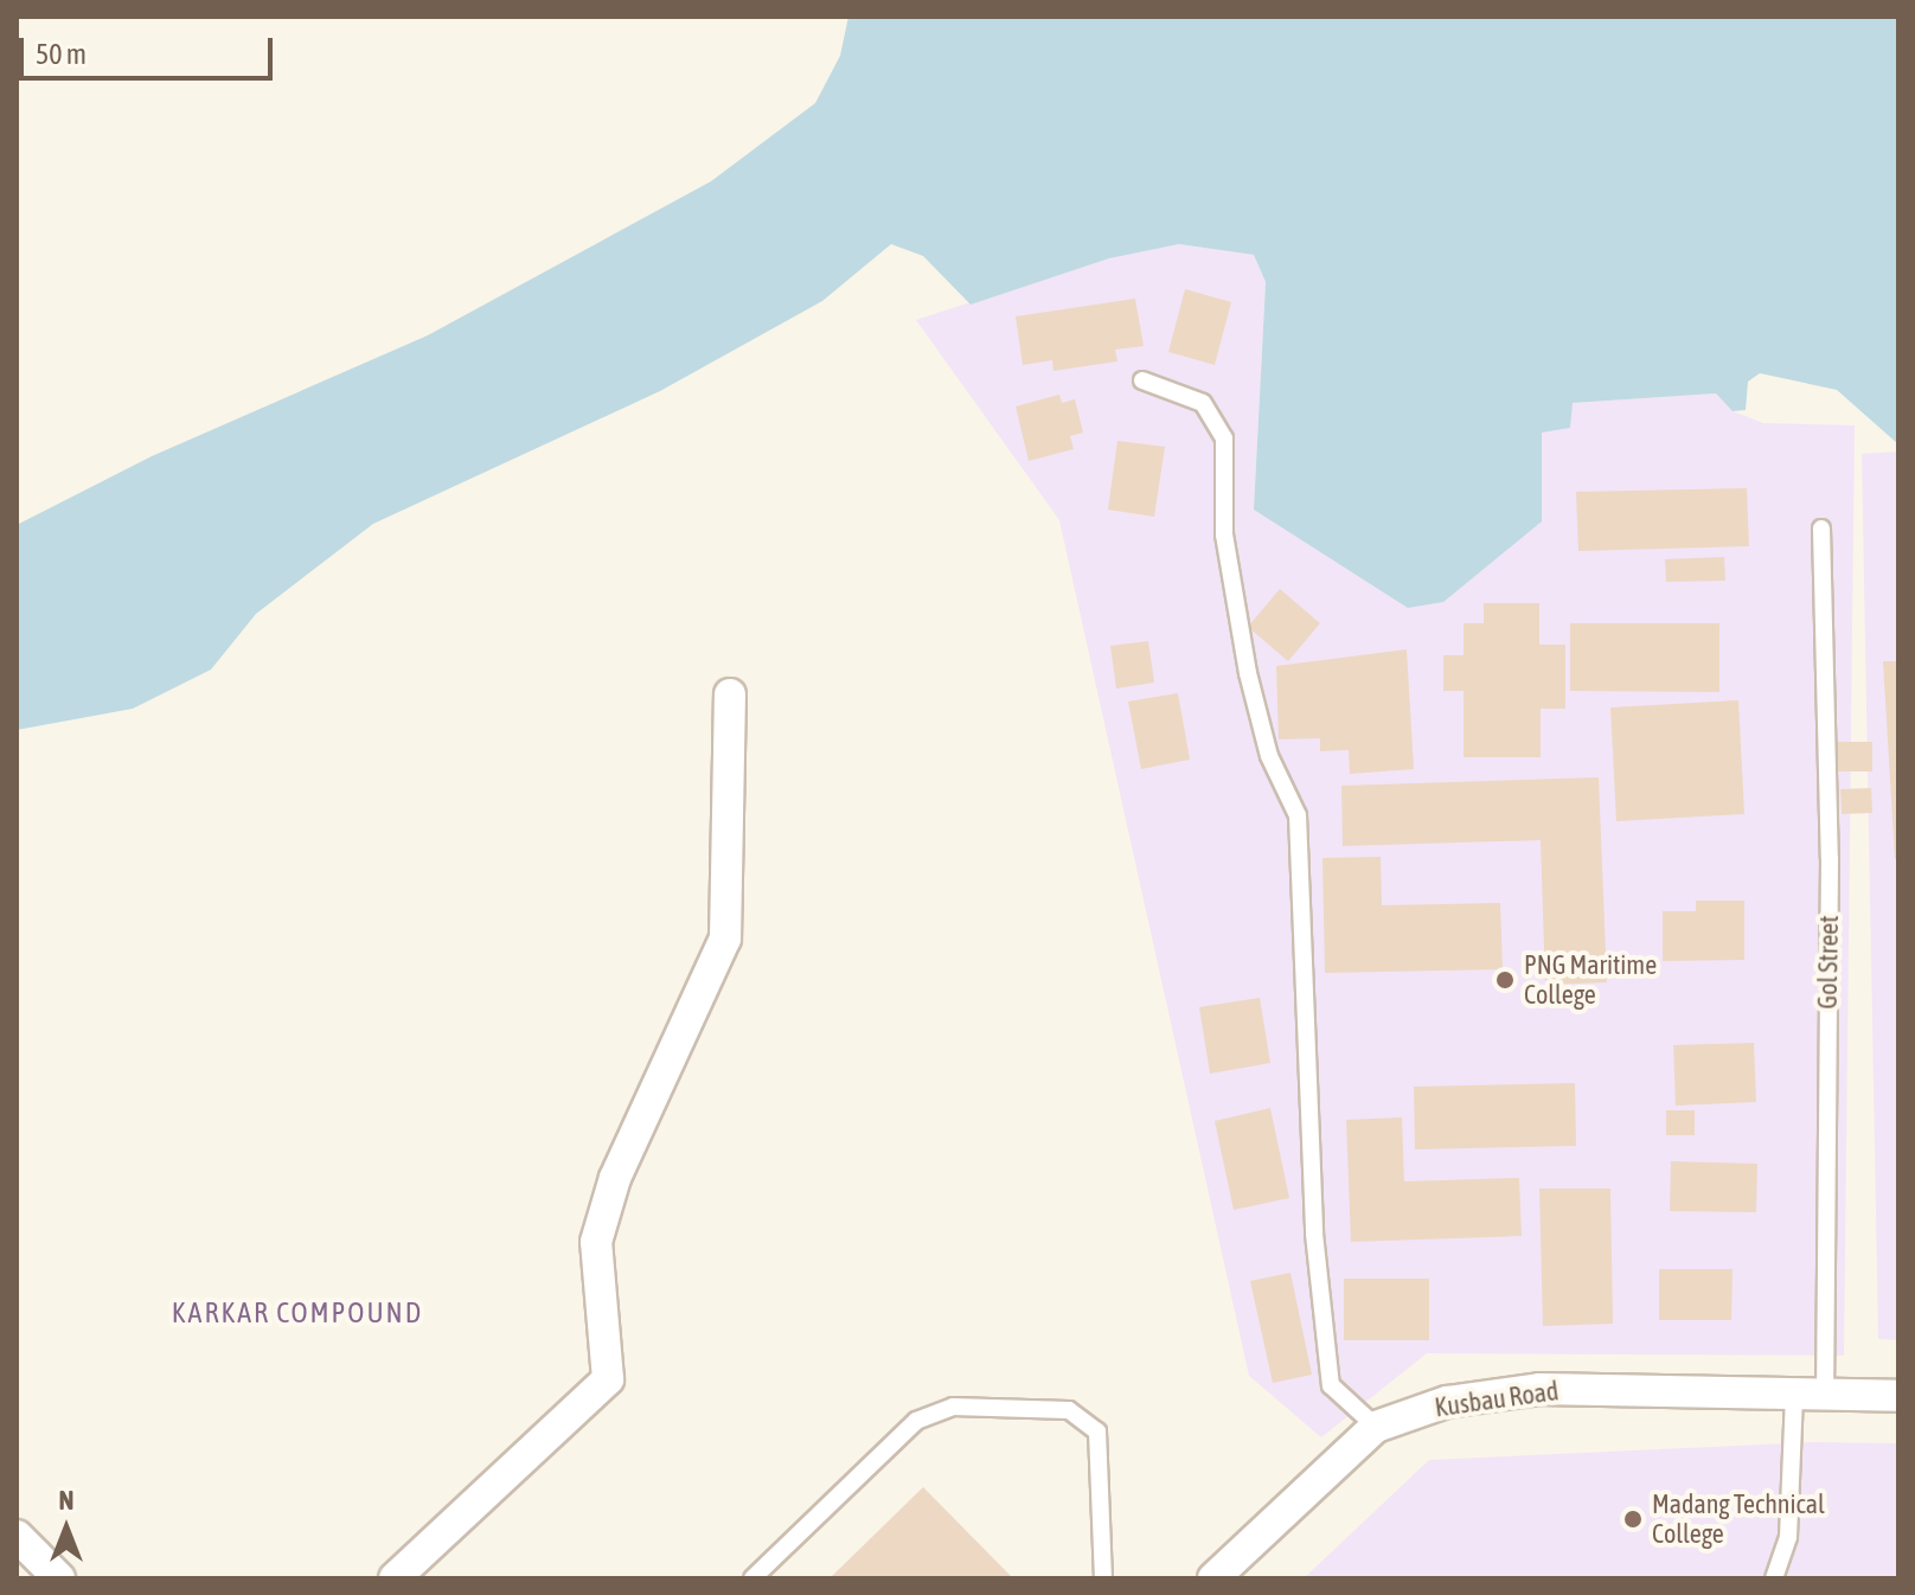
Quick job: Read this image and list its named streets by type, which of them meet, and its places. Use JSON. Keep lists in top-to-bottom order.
{
  "streets": {
    "street": ["Kusbau Road"],
    "lane": ["Gol Street"]
  },
  "crossings": [
    ["Gol Street", "Kusbau Road"]
  ],
  "districts": ["KARKAR COMPOUND"],
  "places": ["PNG Maritime College", "Madang Technical College"],
  "scale_bar": "50 m",
  "north": "top"
}
